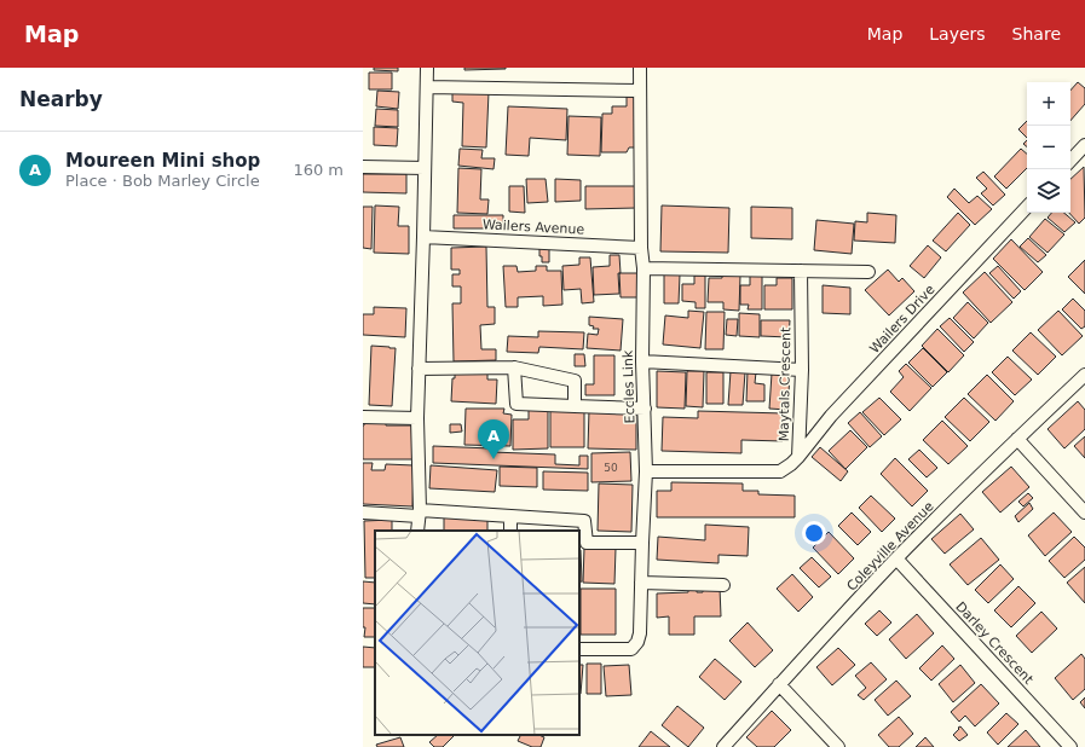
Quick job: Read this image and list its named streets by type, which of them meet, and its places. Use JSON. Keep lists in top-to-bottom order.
{
  "streets": {
    "street": [
      "Wailers Avenue",
      "Wailers Drive",
      "Maytals Crescent",
      "Eccles Link",
      "Coleyville Avenue",
      "Darley Crescent"
    ]
  },
  "crossings": [
    ["Wailers Avenue", "Eccles Link"],
    ["Wailers Drive", "Maytals Crescent"],
    ["Maytals Crescent", "Eccles Link"],
    ["Coleyville Avenue", "Darley Crescent"]
  ],
  "house_numbers": ["50"],
  "page": {
    "header": "Map",
    "nav": ["Map", "Layers", "Share"],
    "heading": "Nearby",
    "map_buttons": ["+", "−"],
    "list": [
      {
        "mark": "A",
        "name": "Moureen Mini shop",
        "note": "Place · Bob Marley Circle",
        "value": "160 m"
      }
    ],
    "pins": "A"
  }
}
